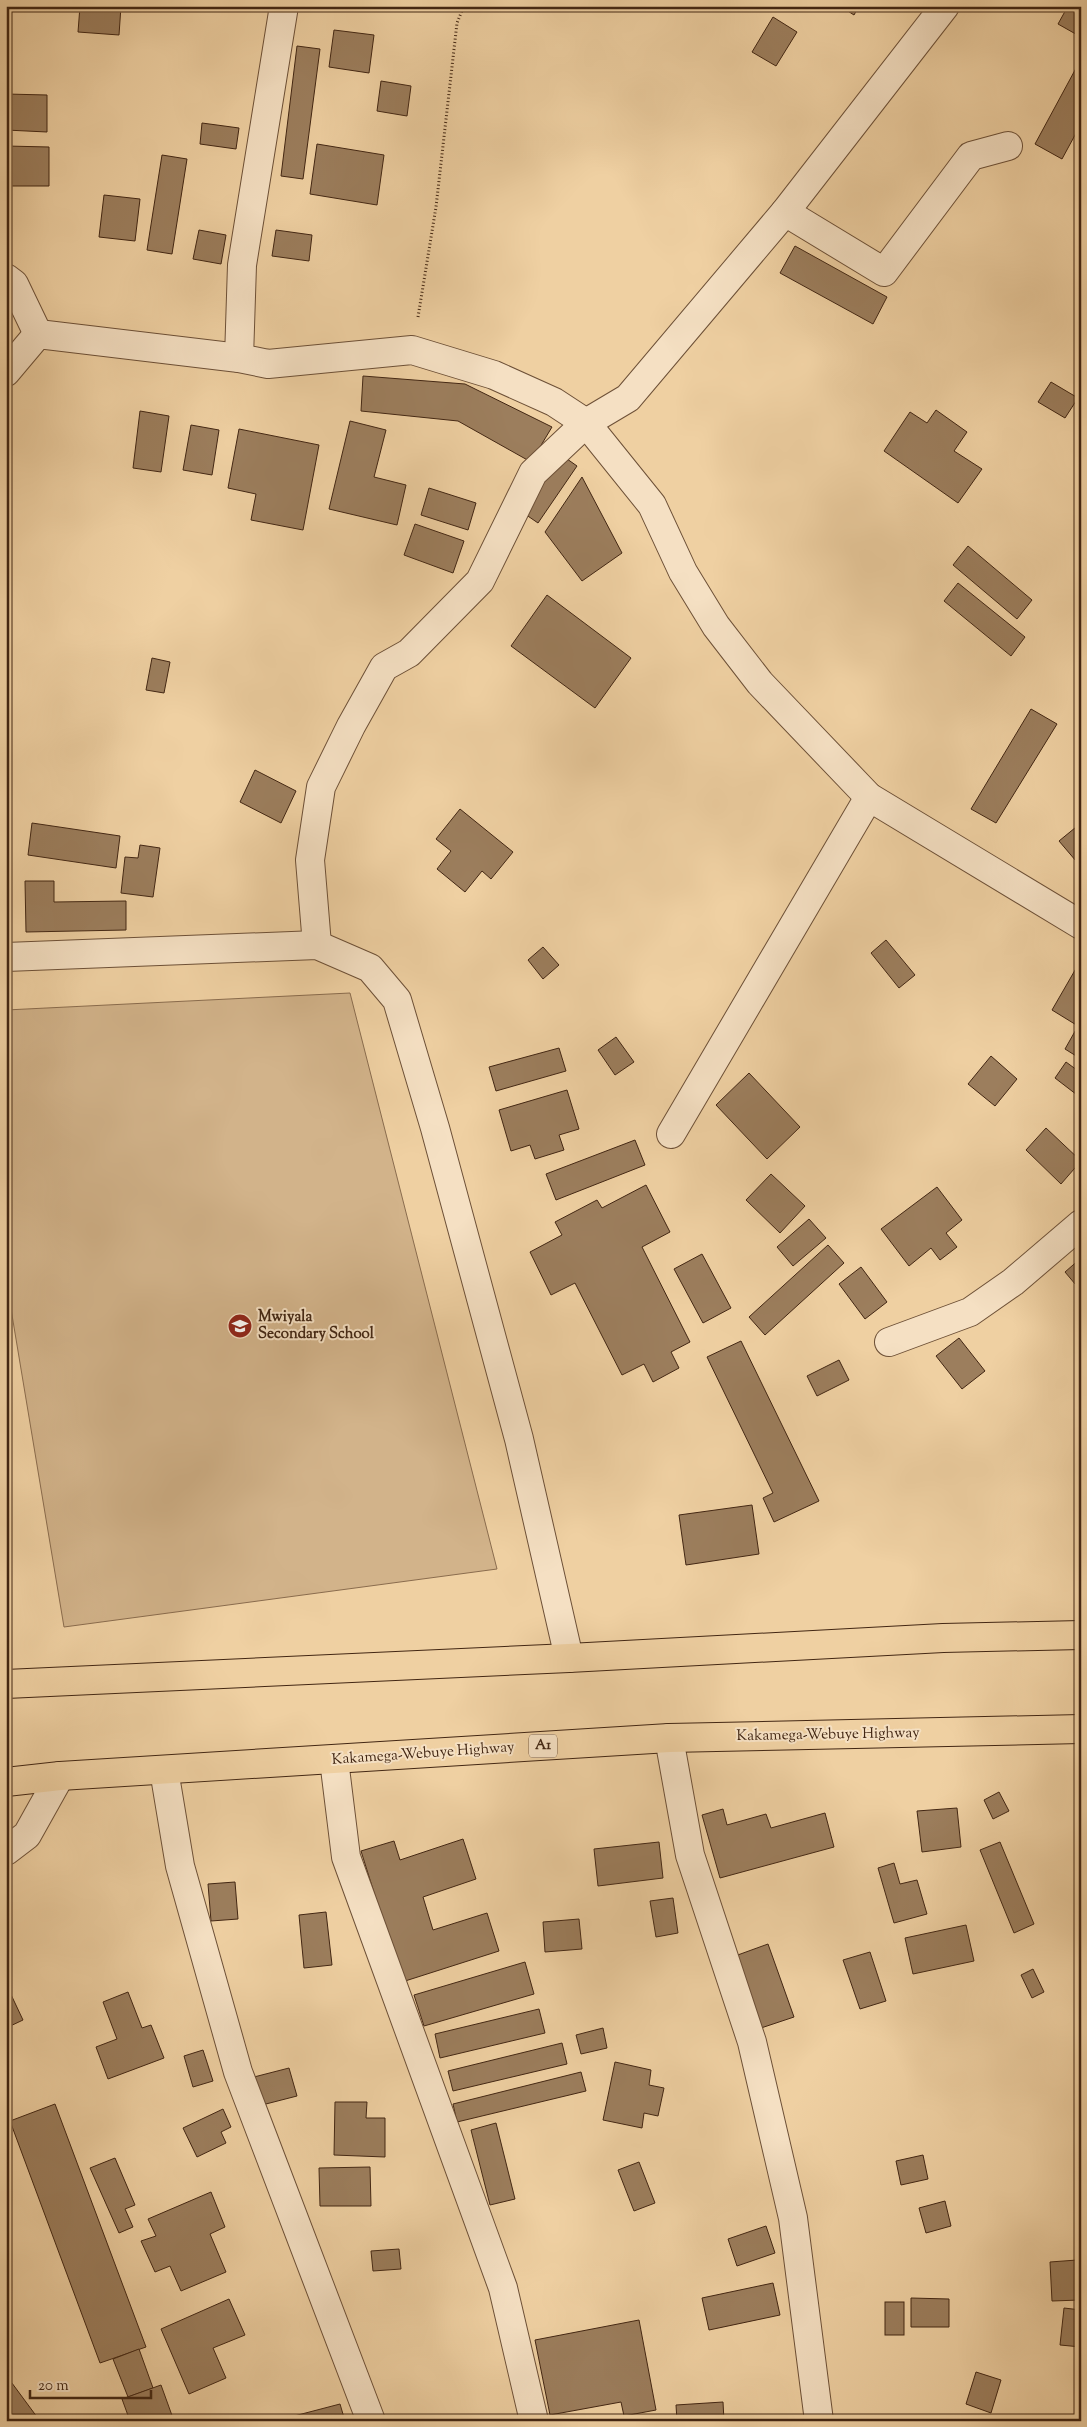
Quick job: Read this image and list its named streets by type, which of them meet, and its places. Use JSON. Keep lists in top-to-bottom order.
{
  "streets": {
    "highway": ["Kakamega-Webuye Highway", "A1"]
  },
  "places": {
    "school or university": ["Mwiyala Secondary School"]
  },
  "scale_bar": "20 m"
}
